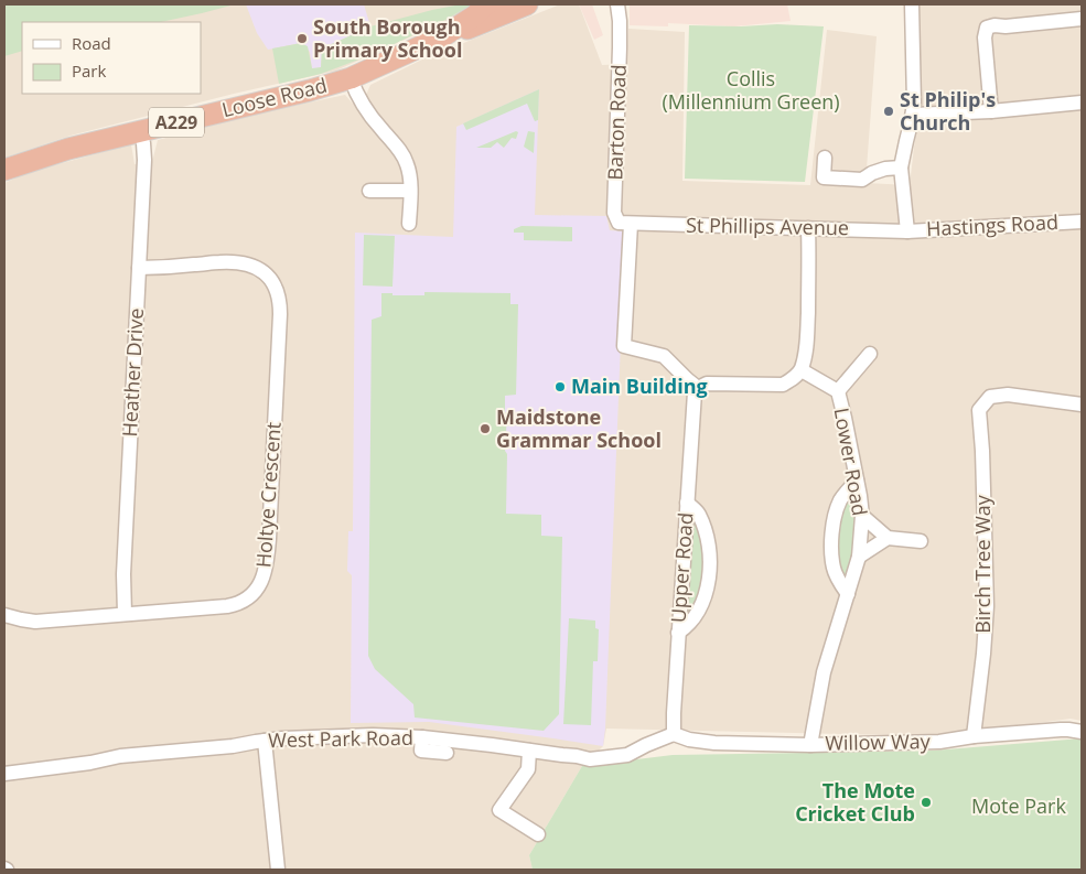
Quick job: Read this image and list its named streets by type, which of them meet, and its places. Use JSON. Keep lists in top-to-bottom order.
{
  "streets": {
    "highway": ["Loose Road", "A229"],
    "street": [
      "Barton Road",
      "Hastings Road",
      "St Phillips Avenue",
      "Heather Drive",
      "Lower Road",
      "Holtye Crescent",
      "Birch Tree Way",
      "Upper Road",
      "West Park Road",
      "Willow Way"
    ]
  },
  "crossings": [
    ["Loose Road", "Heather Drive"],
    ["Barton Road", "St Phillips Avenue"],
    ["Hastings Road", "St Phillips Avenue"],
    ["Heather Drive", "Holtye Crescent"],
    ["Lower Road", "Willow Way"],
    ["Birch Tree Way", "Willow Way"],
    ["Upper Road", "West Park Road"],
    ["Upper Road", "Willow Way"],
    ["West Park Road", "Willow Way"]
  ],
  "parks": ["Collis (Millennium Green)", "Mote Park"],
  "places": [
    "South Borough Primary School",
    "St Philip's Church",
    "Main Building",
    "Maidstone Grammar School",
    "The Mote Cricket Club"
  ],
  "legend": ["Road", "Park"]
}
